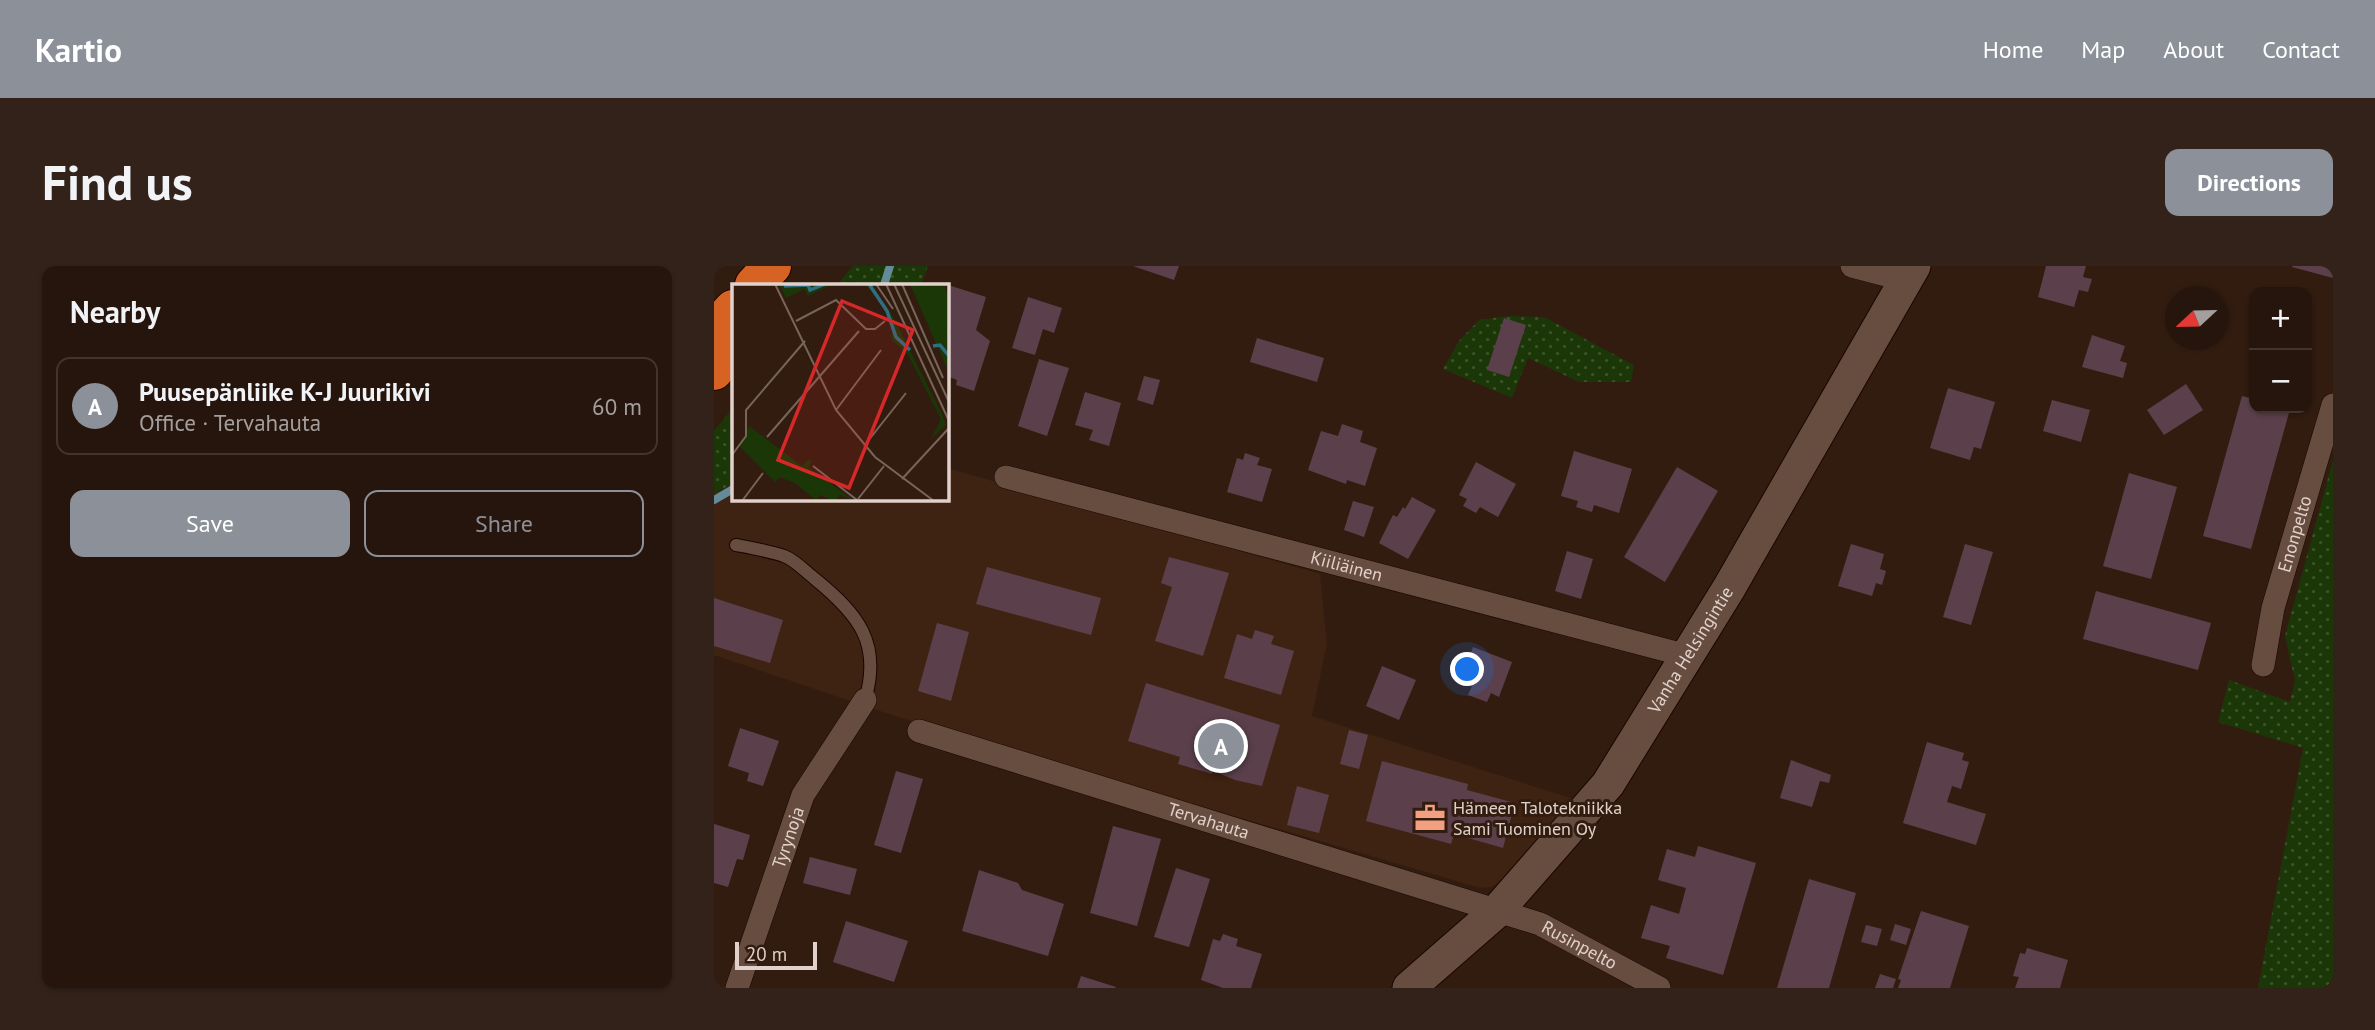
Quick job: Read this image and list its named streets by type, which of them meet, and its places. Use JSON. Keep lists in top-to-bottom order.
{
  "streets": {
    "street": [
      "Enonpelto",
      "Kiiliäinen",
      "Vanha Helsingintie",
      "Tervahauta",
      "Tyrynoja",
      "Rusinpelto"
    ]
  },
  "crossings": [
    ["Kiiliäinen", "Vanha Helsingintie"],
    ["Vanha Helsingintie", "Tervahauta"],
    ["Vanha Helsingintie", "Rusinpelto"],
    ["Tervahauta", "Rusinpelto"]
  ],
  "places": {
    "office": ["Hämeen Talotekniikka Sami Tuominen Oy"]
  },
  "scale_bar": "20 m",
  "north": "left",
  "page": {
    "header": "Kartio",
    "nav": [
      "Home",
      "Map",
      "About",
      "Contact"
    ],
    "buttons": [
      "Directions",
      ["Save", "Share"]
    ],
    "title": "Find us",
    "heading": "Nearby",
    "map_buttons": ["+", "−"],
    "list": [
      {
        "mark": "A",
        "name": "Puusepänliike K-J Juurikivi",
        "note": "Office · Tervahauta",
        "value": "60 m"
      }
    ],
    "pins": "A",
    "scale": "20 m"
  }
}
